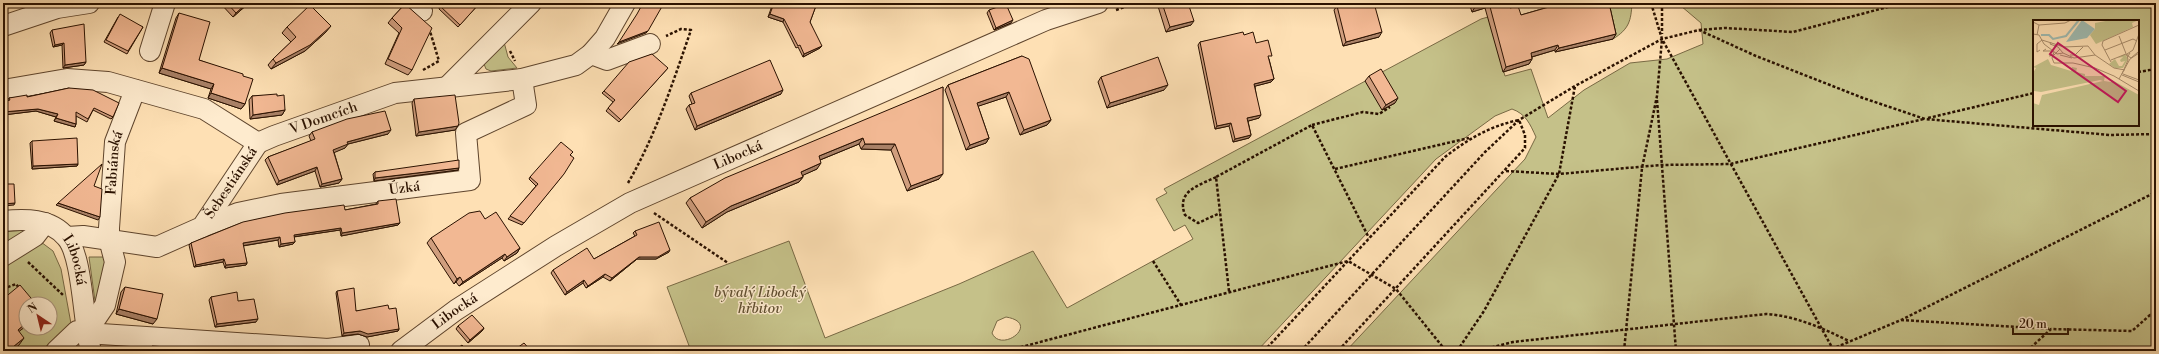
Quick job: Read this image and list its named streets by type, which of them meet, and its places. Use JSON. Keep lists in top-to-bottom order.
{
  "streets": {
    "street": [
      "V Domcích",
      "Libocká",
      "Fabiánská",
      "Šebestiánská",
      "Úzká"
    ]
  },
  "crossings": [
    ["V Domcích", "Šebestiánská"],
    ["V Domcích", "Úzká"],
    ["Libocká", "Fabiánská"],
    ["Libocká", "Šebestiánská"],
    ["Fabiánská", "Šebestiánská"],
    ["Šebestiánská", "Úzká"]
  ],
  "parks": ["bývalý Libocký hřbitov"],
  "scale_bar": "20 m",
  "north": "top left"
}
